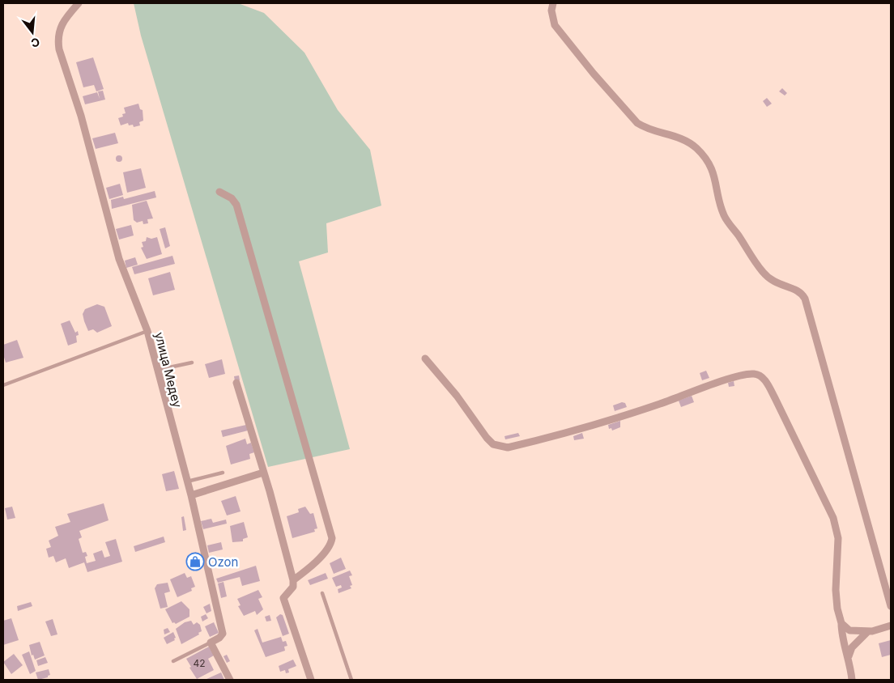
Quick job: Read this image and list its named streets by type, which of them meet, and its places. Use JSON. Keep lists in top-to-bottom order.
{
  "streets": {
    "street": ["улица Медеу"]
  },
  "places": {
    "shop": ["Ozon"]
  },
  "house_numbers": ["42"],
  "north": "bottom"
}
